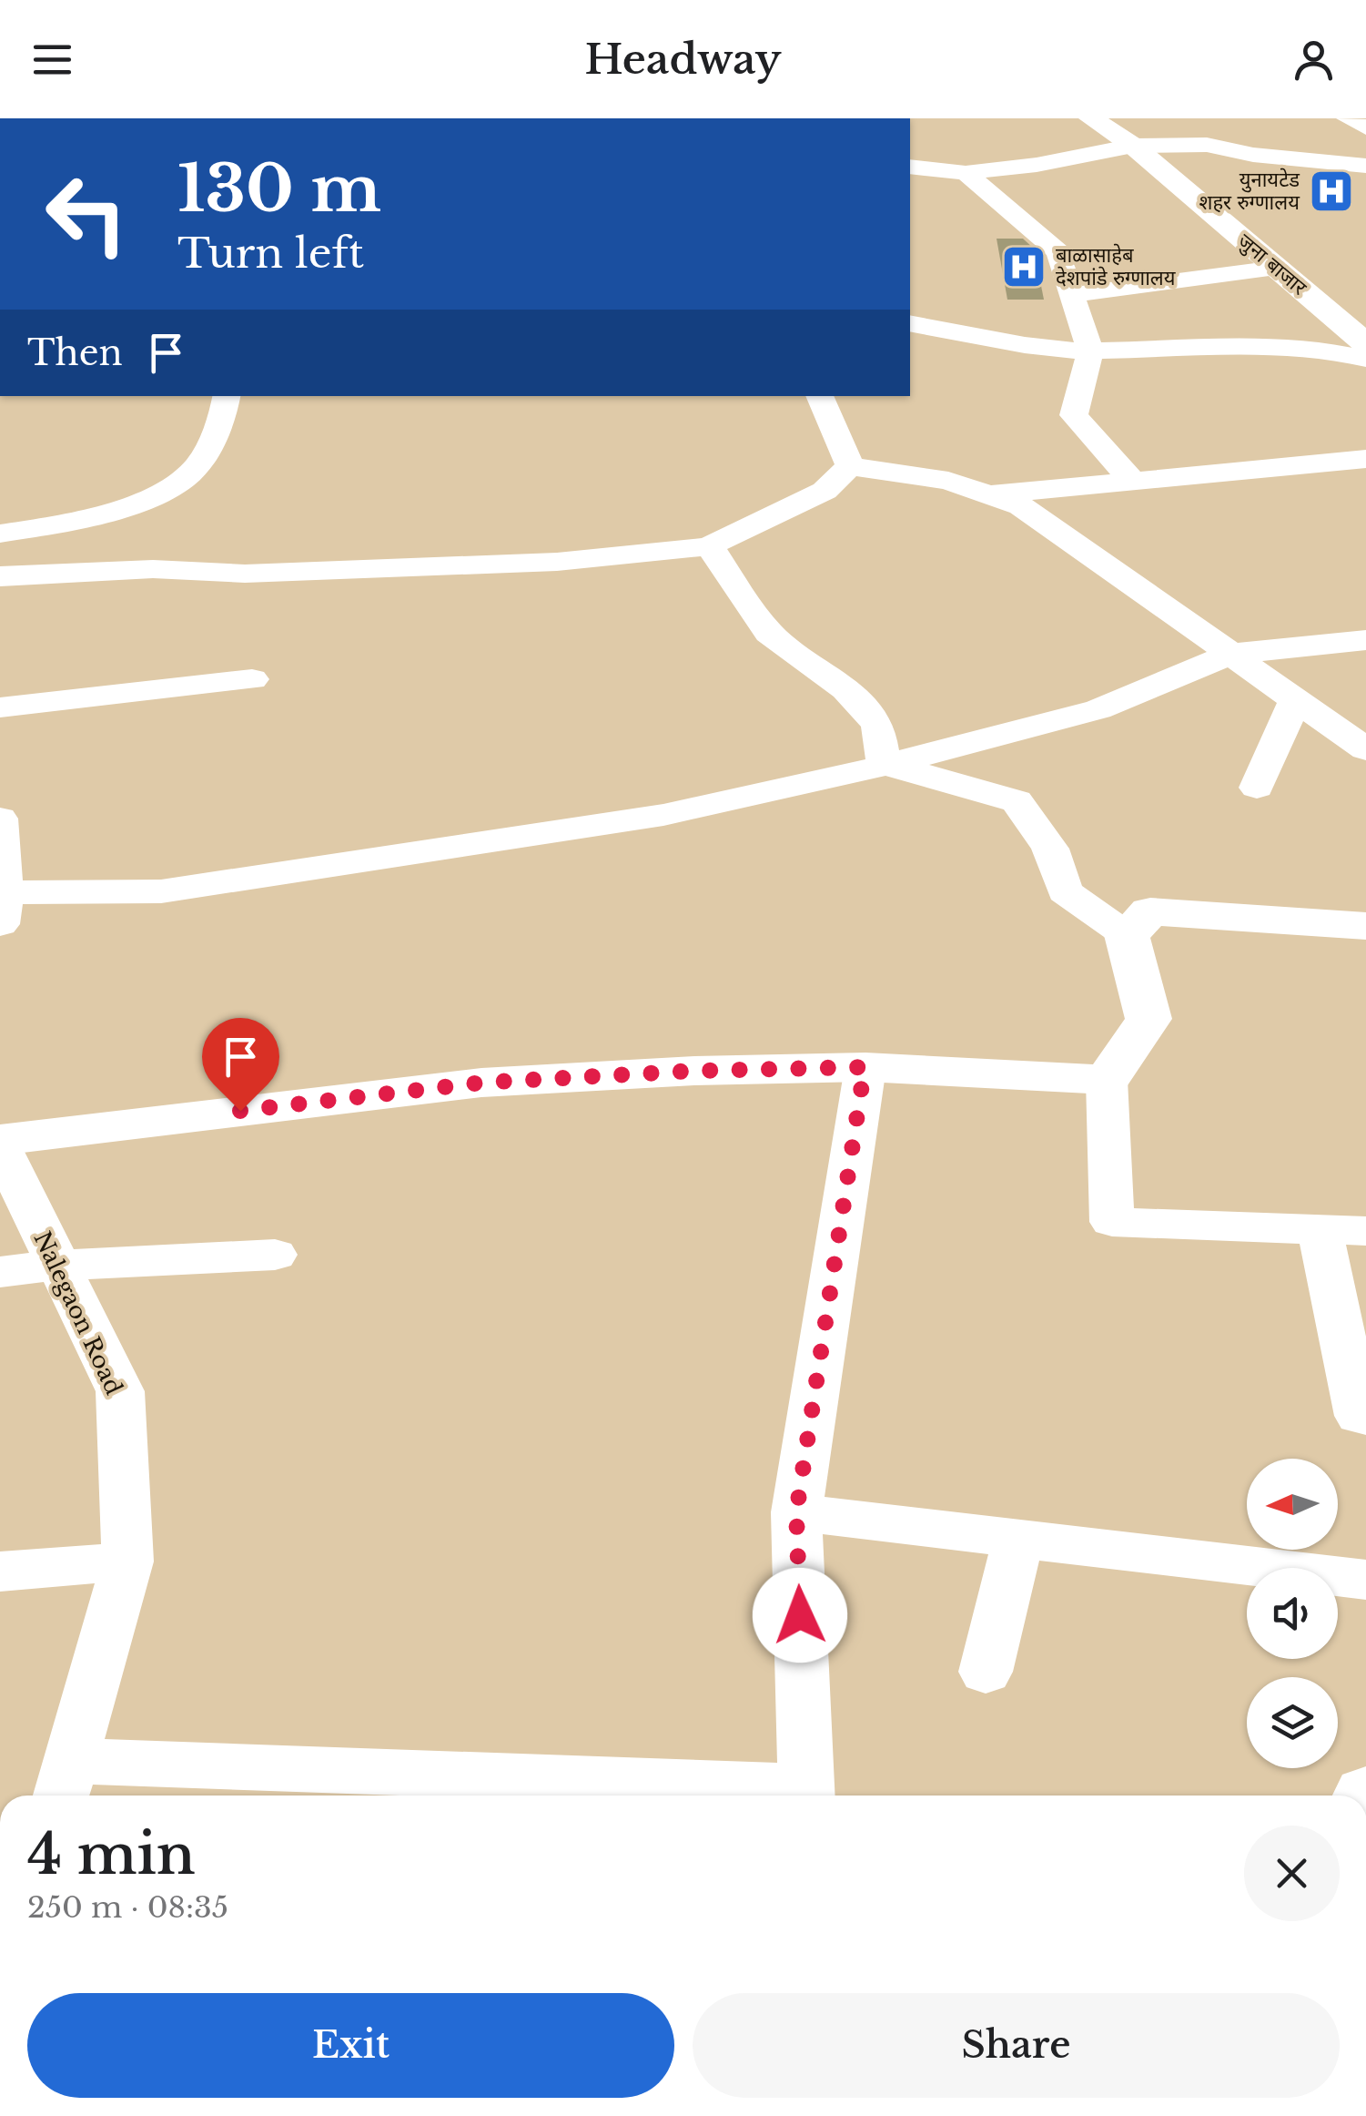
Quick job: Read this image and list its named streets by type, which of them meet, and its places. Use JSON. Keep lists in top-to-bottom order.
{
  "streets": {
    "street": ["जुना बाजार", "Nalegaon Road"]
  },
  "places": {
    "hospital": ["युनायटेड शहर रुग्णालय", "बाळासाहेब देशपांडे रुग्णालय"]
  },
  "north": "left",
  "page": {
    "header": "Headway",
    "turn": ["130 m", "Turn left"],
    "then": "Then",
    "heading": ["4 min", "250 m · 08:35"],
    "buttons": ["Exit", "Share"]
  }
}
